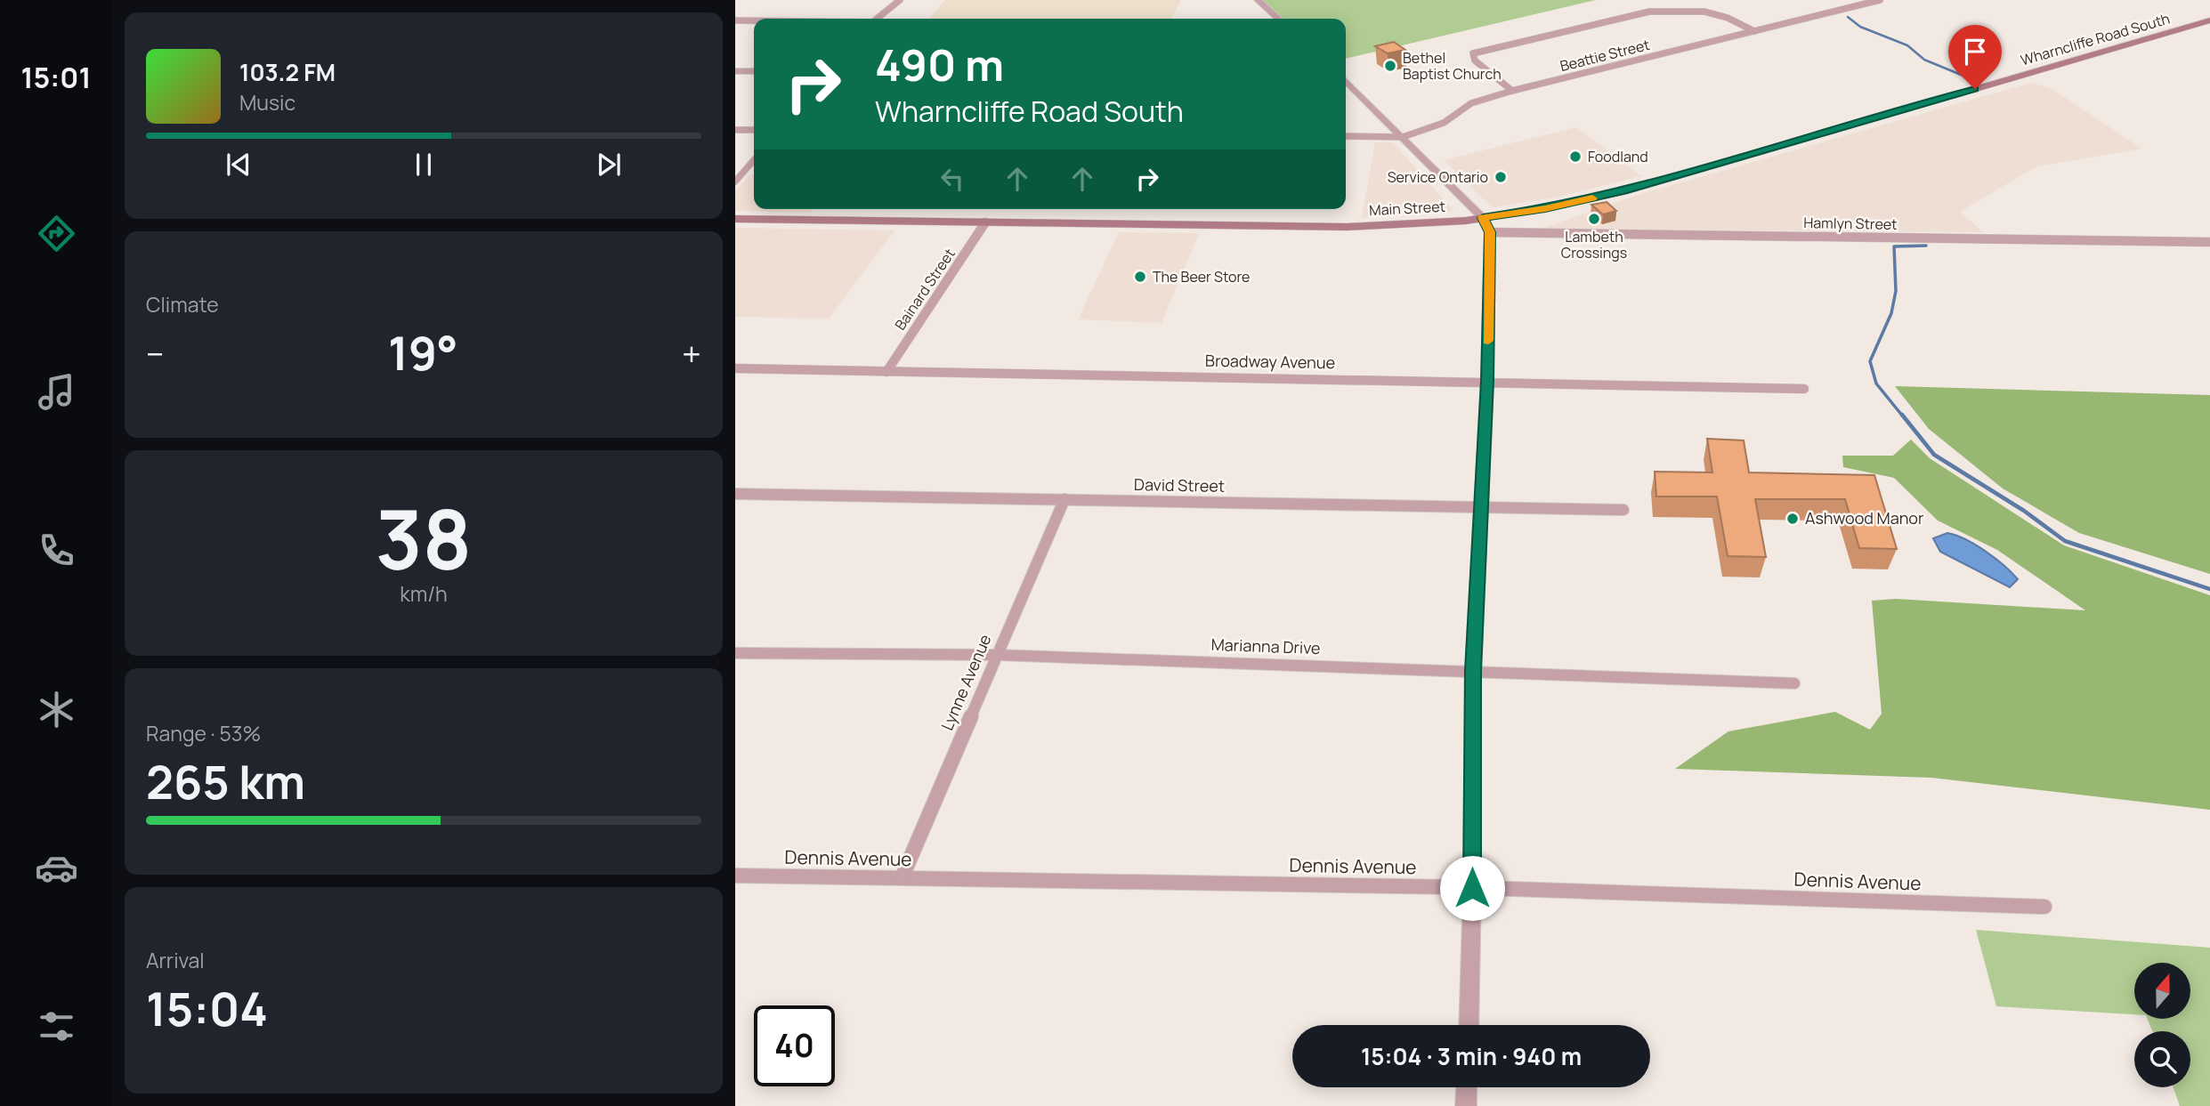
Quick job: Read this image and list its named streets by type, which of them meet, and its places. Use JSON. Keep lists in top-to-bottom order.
{
  "streets": {
    "main road": ["Wharncliffe Road South", "Main Street"],
    "street": [
      "Beattie Street",
      "Hamlyn Street",
      "Bainard Street",
      "Broadway Avenue",
      "David Street",
      "Marianna Drive",
      "Lynne Avenue",
      "Dennis Avenue"
    ]
  },
  "crossings": [
    ["Wharncliffe Road South", "Main Street"],
    ["Main Street", "Bainard Street"],
    ["Bainard Street", "Broadway Avenue"],
    ["David Street", "Lynne Avenue"],
    ["Marianna Drive", "Lynne Avenue"],
    ["Lynne Avenue", "Dennis Avenue"]
  ],
  "places": [
    "Bethel Baptist Church",
    "Foodland",
    "Service Ontario",
    "Lambeth Crossings",
    "The Beer Store",
    "Ashwood Manor"
  ],
  "north": "top",
  "page": {
    "tabs": "15:01",
    "turn": ["490 m", "Wharncliffe Road South"],
    "song": ["103.2 FM", "Music"],
    "tile": [
      "Climate",
      ["38", "km/h"],
      ["Range · 53%", "265 km"],
      ["Arrival", "15:04"]
    ],
    "heat": ["−", "19°", "+"],
    "limit": "40",
    "trip": "15:04 · 3 min · 940 m"
  }
}
